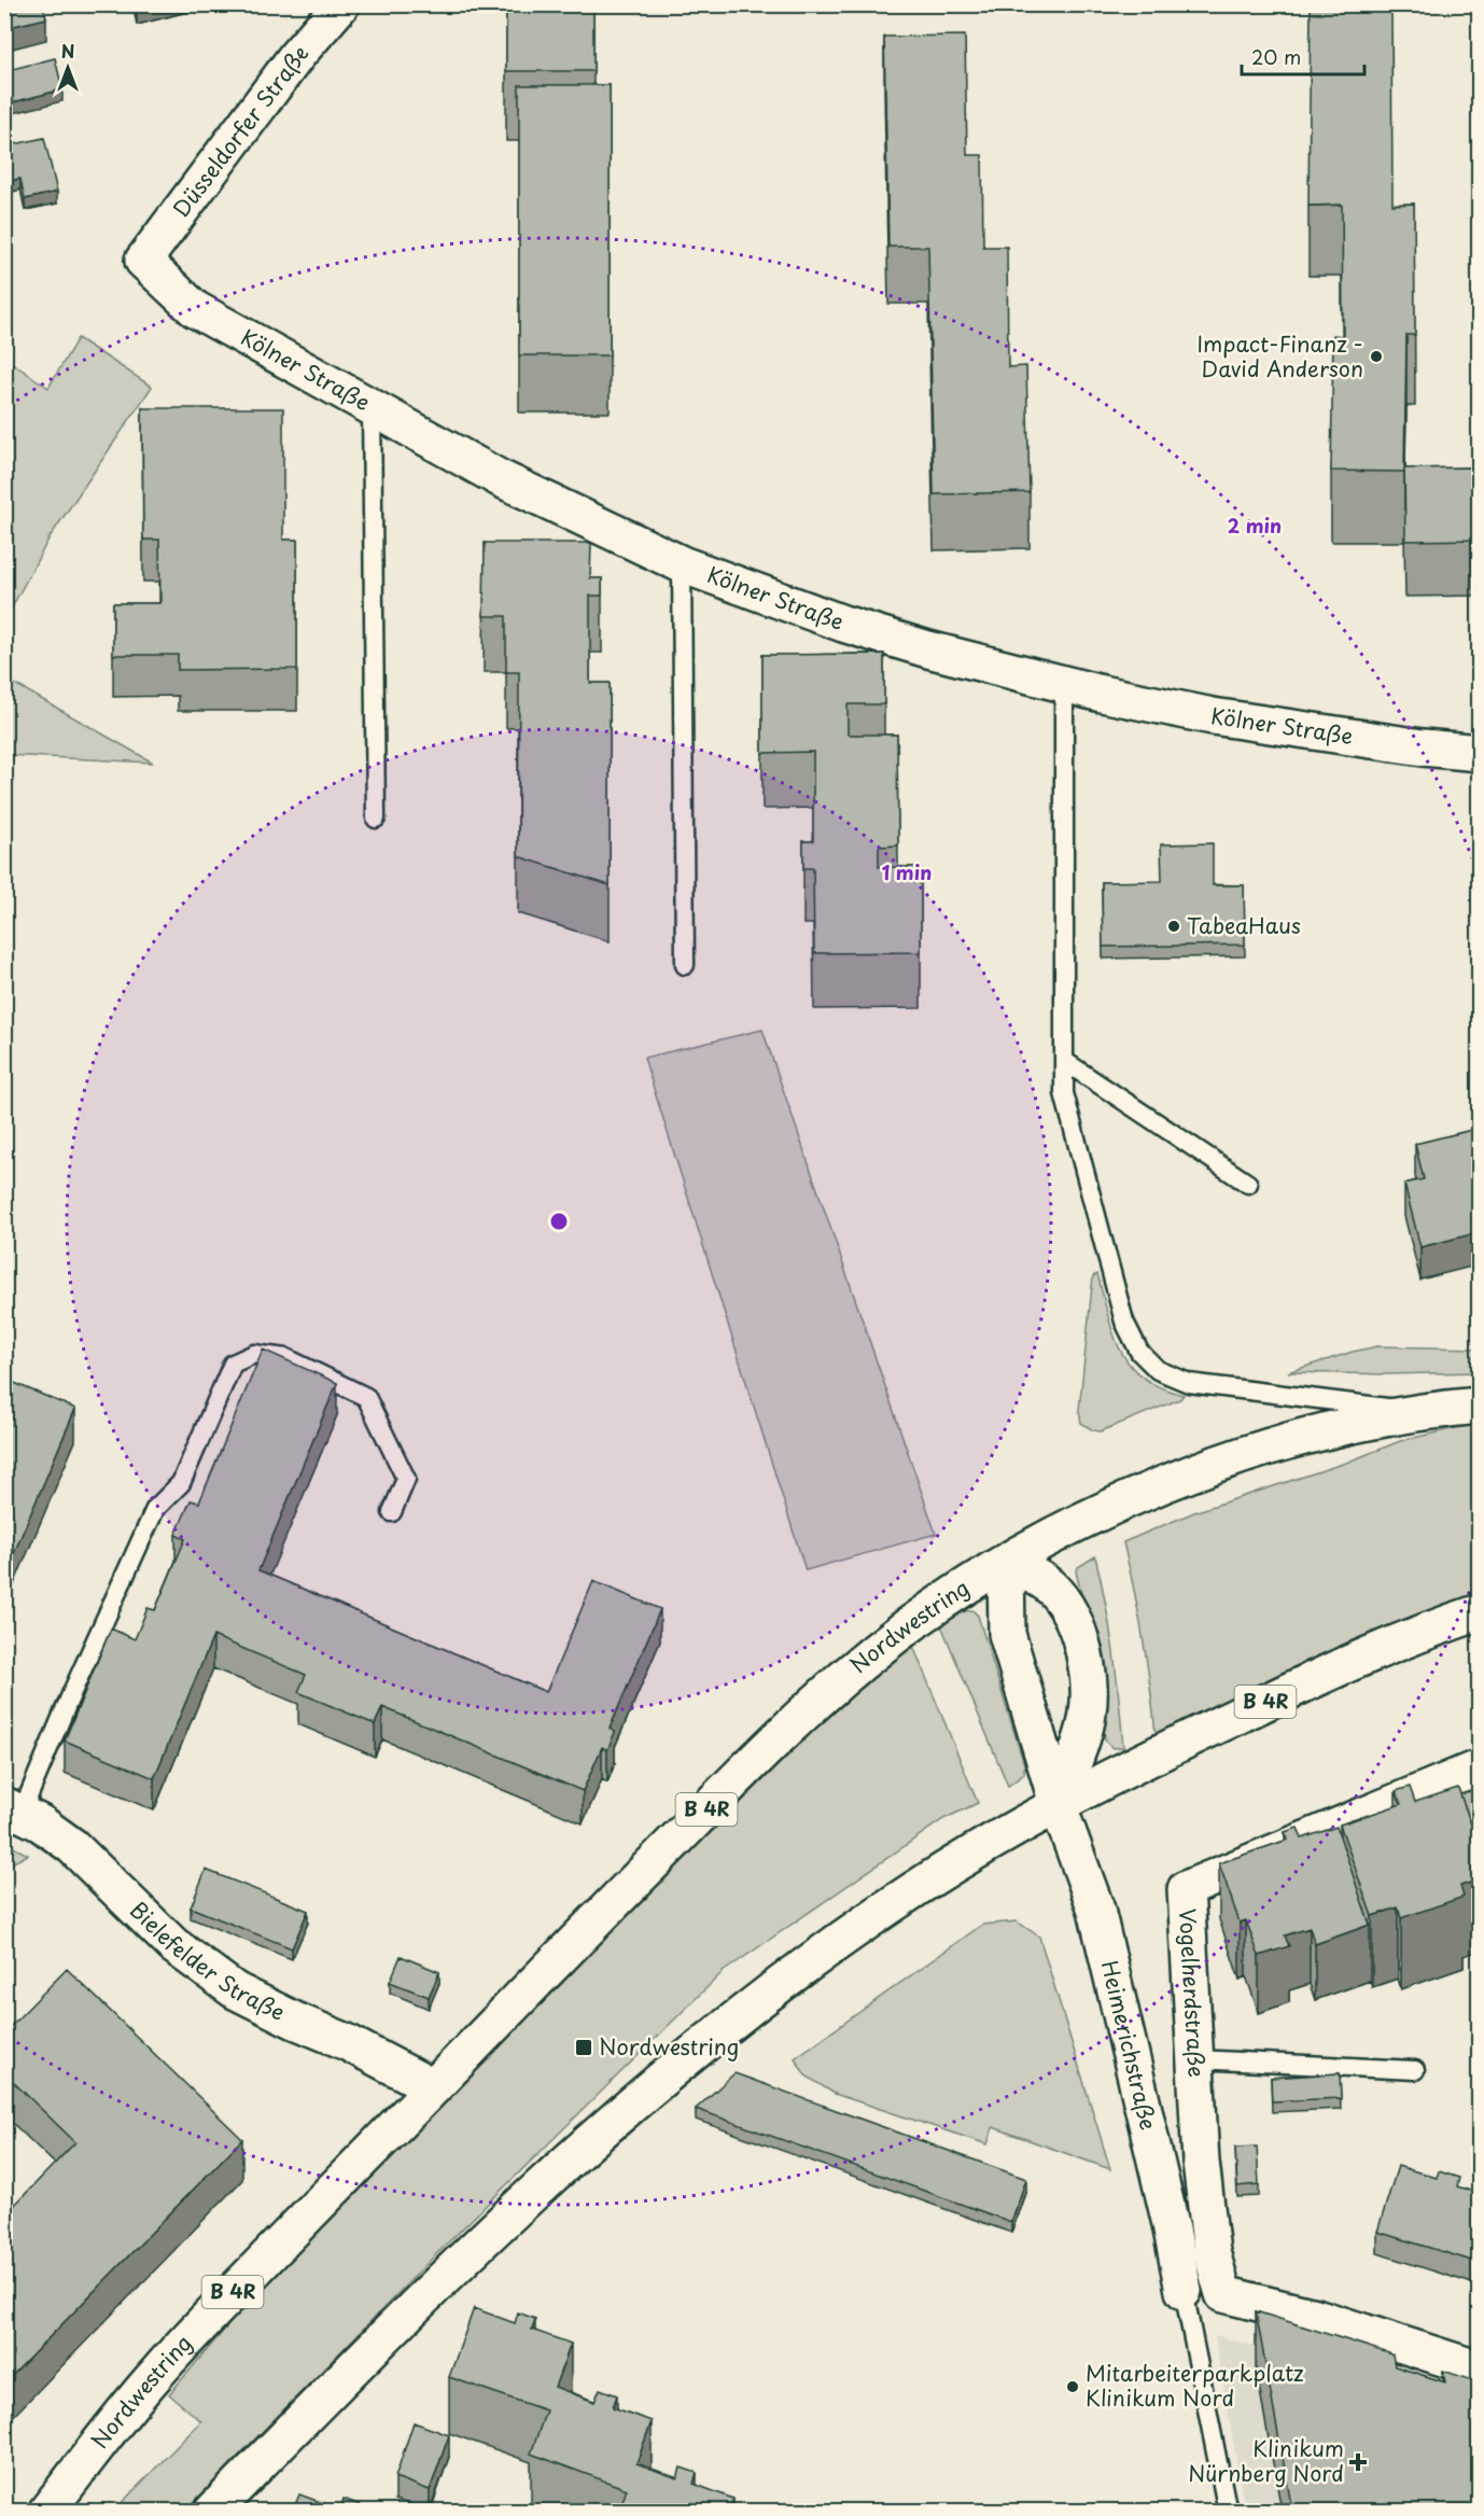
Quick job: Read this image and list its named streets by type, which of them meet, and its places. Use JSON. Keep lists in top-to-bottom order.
{
  "streets": {
    "main road": [
      "Düsseldorfer Straße",
      "Kölner Straße",
      "Nordwestring",
      "B 4R",
      "Bielefelder Straße",
      "Vogelherdstraße",
      "Heimerichstraße"
    ]
  },
  "crossings": [
    ["Düsseldorfer Straße", "Kölner Straße"],
    ["Nordwestring", "Bielefelder Straße"],
    ["Nordwestring", "Heimerichstraße"],
    ["B 4R", "Heimerichstraße"]
  ],
  "places": {
    "other": ["Impact-Finanz - David Anderson", "TabeaHaus", "Mitarbeiterparkplatz Klinikum Nord"],
    "transit": ["Nordwestring"],
    "health": ["Klinikum Nürnberg Nord"]
  },
  "scale_bar": "20 m",
  "north": "top",
  "rings": ["2 min", "1 min"]
}
